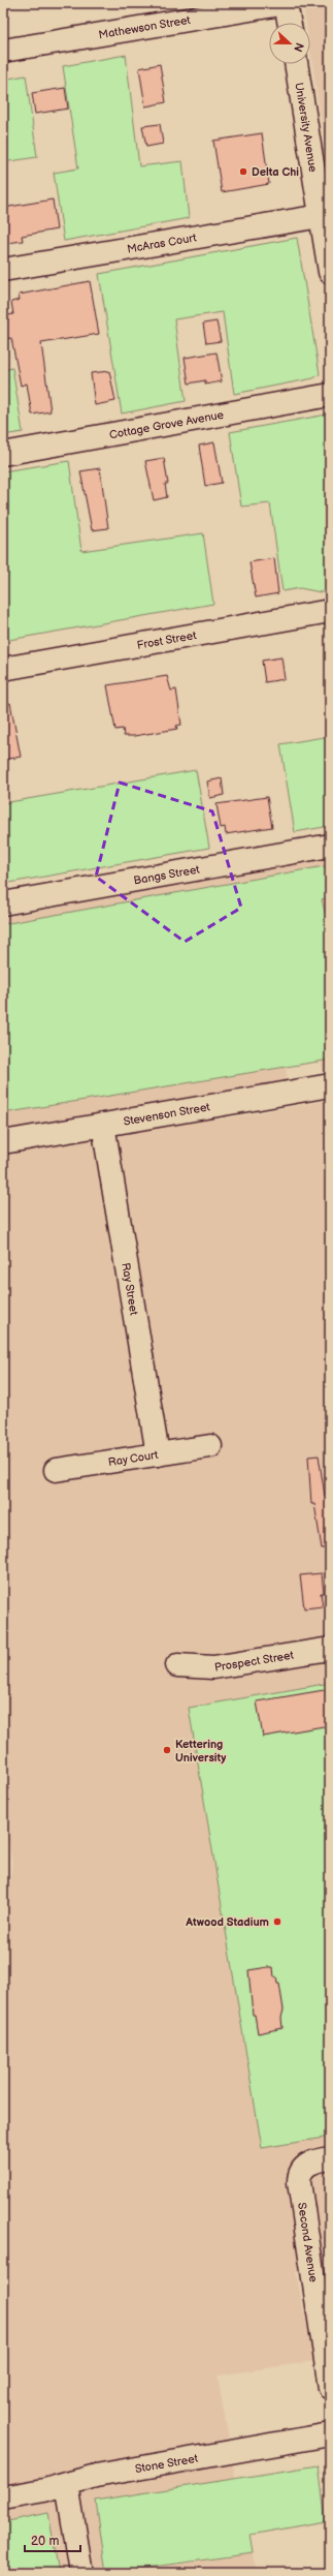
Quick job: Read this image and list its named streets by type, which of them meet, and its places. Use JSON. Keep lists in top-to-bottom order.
{
  "streets": {
    "street": [
      "Mathewson Street",
      "University Avenue",
      "McAras Court",
      "Cottage Grove Avenue",
      "Frost Street",
      "Bangs Street",
      "Stevenson Street",
      "Ray Street",
      "Ray Court",
      "Prospect Street",
      "Second Avenue",
      "Stone Street"
    ]
  },
  "crossings": [
    ["University Avenue", "McAras Court"],
    ["Stevenson Street", "Ray Street"],
    ["Ray Street", "Ray Court"]
  ],
  "places": ["Delta Chi", "Kettering University", "Atwood Stadium"],
  "scale_bar": "20 m",
  "north": "right"
}
